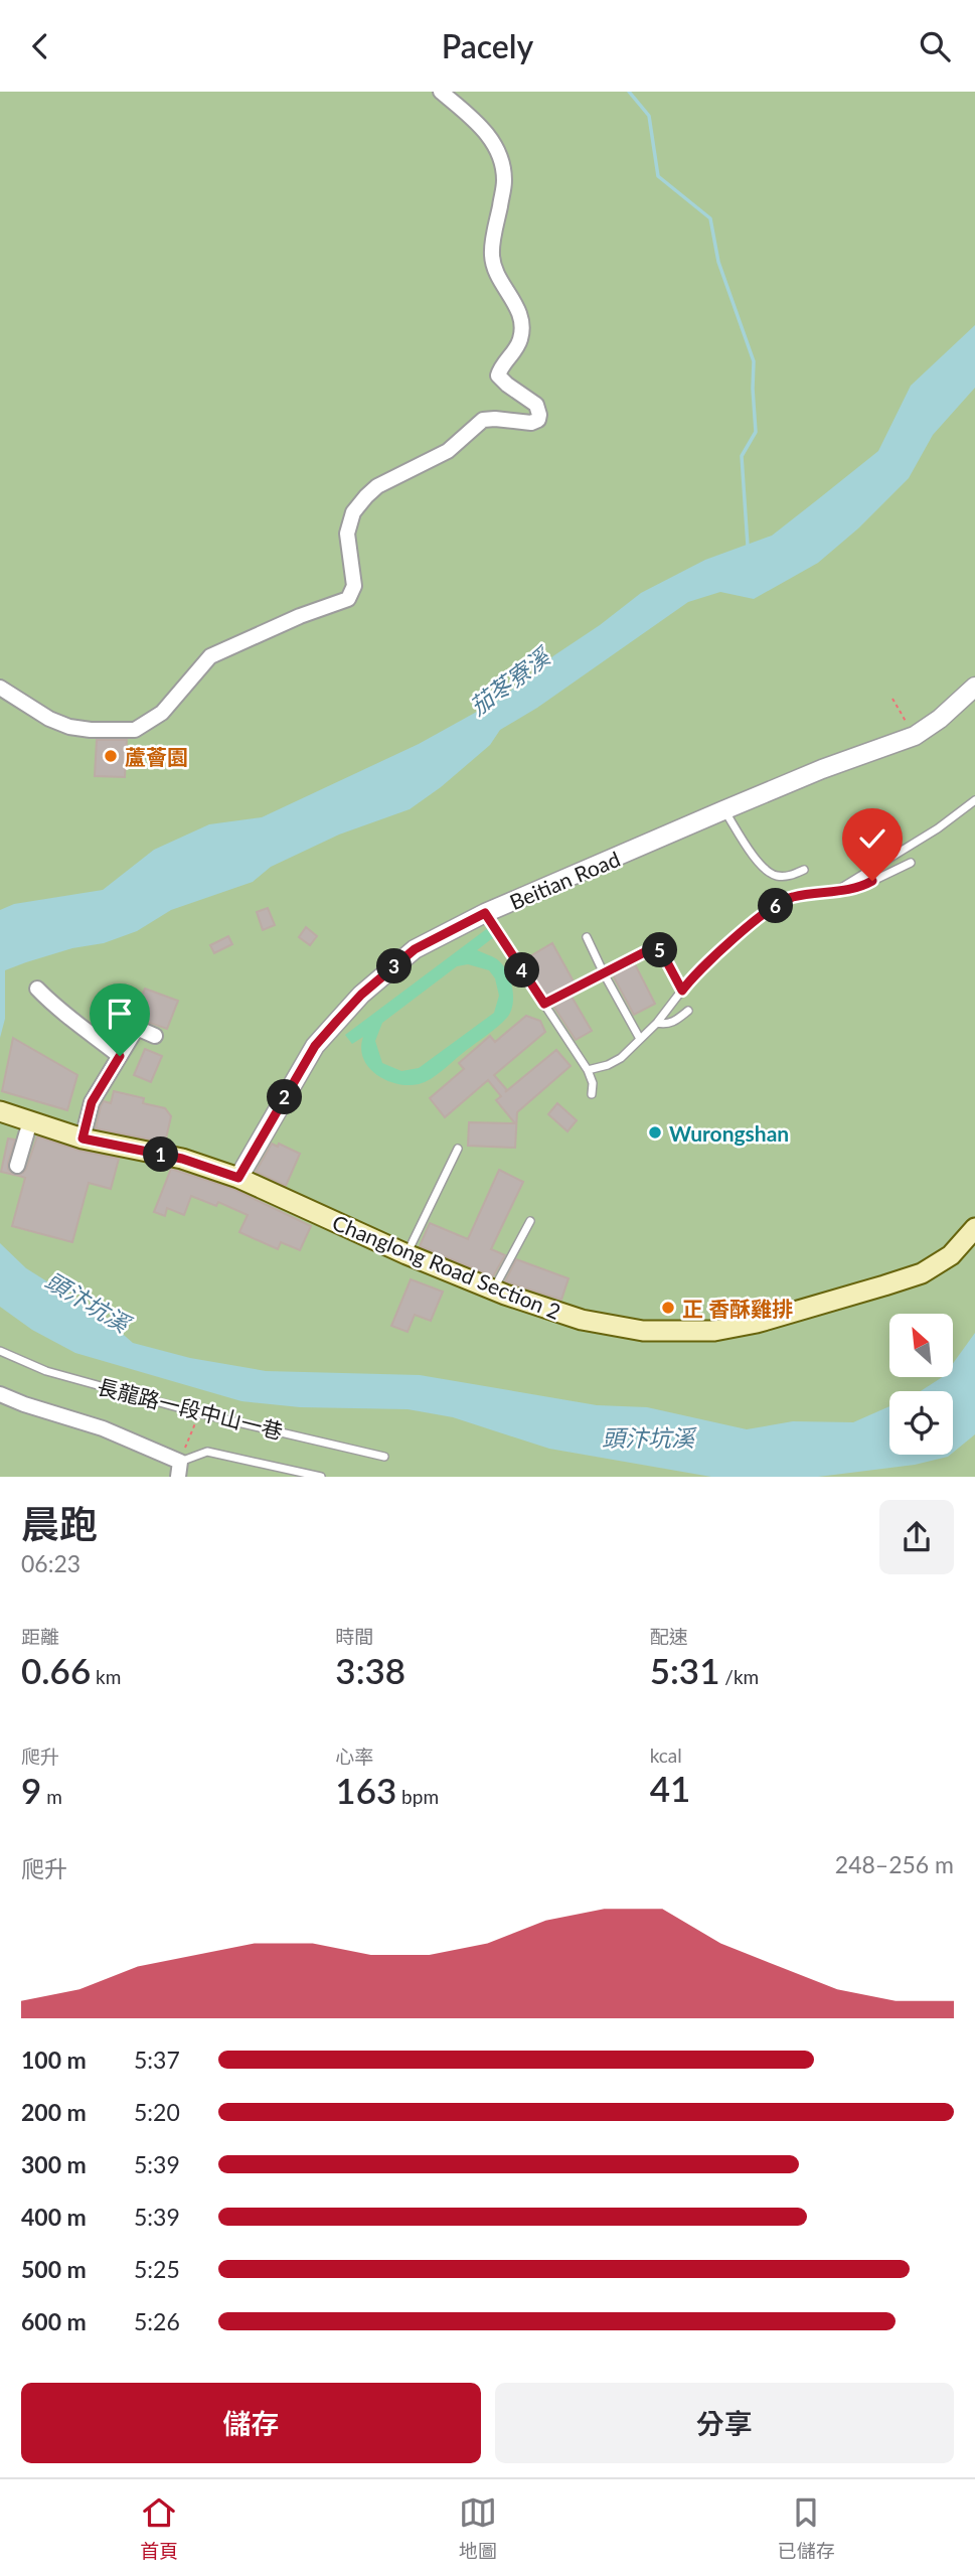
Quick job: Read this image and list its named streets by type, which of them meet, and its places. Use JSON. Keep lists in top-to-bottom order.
{
  "streets": {
    "main road": ["Changlong Road Section 2"],
    "street": ["Beitian Road"],
    "lane": ["長龍路一段中山一巷"]
  },
  "crossings": [
    ["Beitian Road", "Changlong Road Section 2"]
  ],
  "water": ["茄苳寮溪", "頭汴坑溪"],
  "places": ["蘆薈園", "Wurongshan", "正 香酥雞排"],
  "north": "top left",
  "page": {
    "header": "Pacely",
    "pins": [
      "6",
      "5",
      "3",
      "4",
      "2",
      "1"
    ],
    "heading": ["晨跑", "06:23"],
    "stats": [
      ["距離", "0.66 km"],
      ["時間", "3:38"],
      ["配速", "5:31 /km"],
      ["爬升", "9 m"],
      ["心率", "163 bpm"],
      ["kcal", "41"]
    ],
    "chart": ["爬升", "248–256 m"],
    "list": [
      {
        "name": "100 m",
        "note": "5:37"
      },
      {
        "name": "200 m",
        "note": "5:20"
      },
      {
        "name": "300 m",
        "note": "5:39"
      },
      {
        "name": "400 m",
        "note": "5:39"
      },
      {
        "name": "500 m",
        "note": "5:25"
      },
      {
        "name": "600 m",
        "note": "5:26"
      }
    ],
    "buttons": ["儲存", "分享"],
    "tabs": ["首頁", "地圖", "已儲存"]
  }
}
